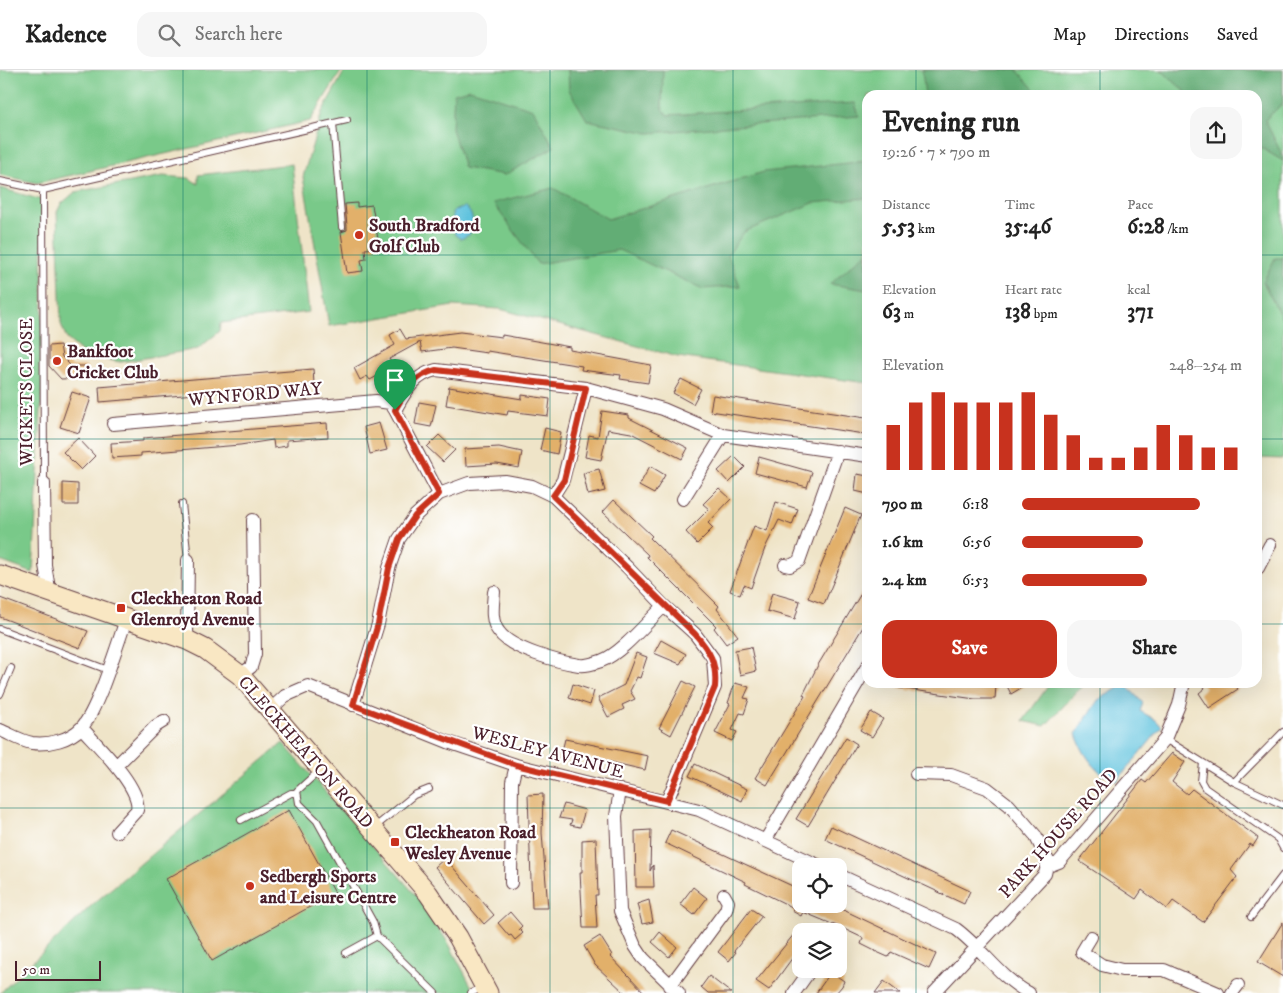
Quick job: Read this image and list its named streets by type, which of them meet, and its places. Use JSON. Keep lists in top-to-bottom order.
{
  "streets": {
    "street": [
      "WICKETS CLOSE",
      "WYNFORD WAY",
      "CLECKHEATON ROAD",
      "WESLEY AVENUE",
      "PARK HOUSE ROAD"
    ]
  },
  "crossings": [
    ["WICKETS CLOSE", "CLECKHEATON ROAD"],
    ["CLECKHEATON ROAD", "WESLEY AVENUE"]
  ],
  "places": {
    "other": ["South Bradford Golf Club", "Bankfoot Cricket Club", "Sedbergh Sports and Leisure Centre"],
    "transit": ["Cleckheaton Road Glenroyd Avenue", "Cleckheaton Road Wesley Avenue"]
  },
  "scale_bar": "50 m",
  "page": {
    "header": "Kadence",
    "search": "Search here",
    "nav": ["Map", "Directions", "Saved"],
    "heading": ["Evening run", "19:26 · 7 × 790 m"],
    "stats": [
      ["Distance", "5.53 km"],
      ["Time", "35:46"],
      ["Pace", "6:28 /km"],
      ["Elevation", "63 m"],
      ["Heart rate", "138 bpm"],
      ["kcal", "371"]
    ],
    "chart": ["Elevation", "248–254 m"],
    "list": [
      {
        "name": "790 m",
        "note": "6:18"
      },
      {
        "name": "1.6 km",
        "note": "6:56"
      },
      {
        "name": "2.4 km",
        "note": "6:53"
      }
    ],
    "buttons": ["Save", "Share"],
    "scale": "50 m"
  }
}
